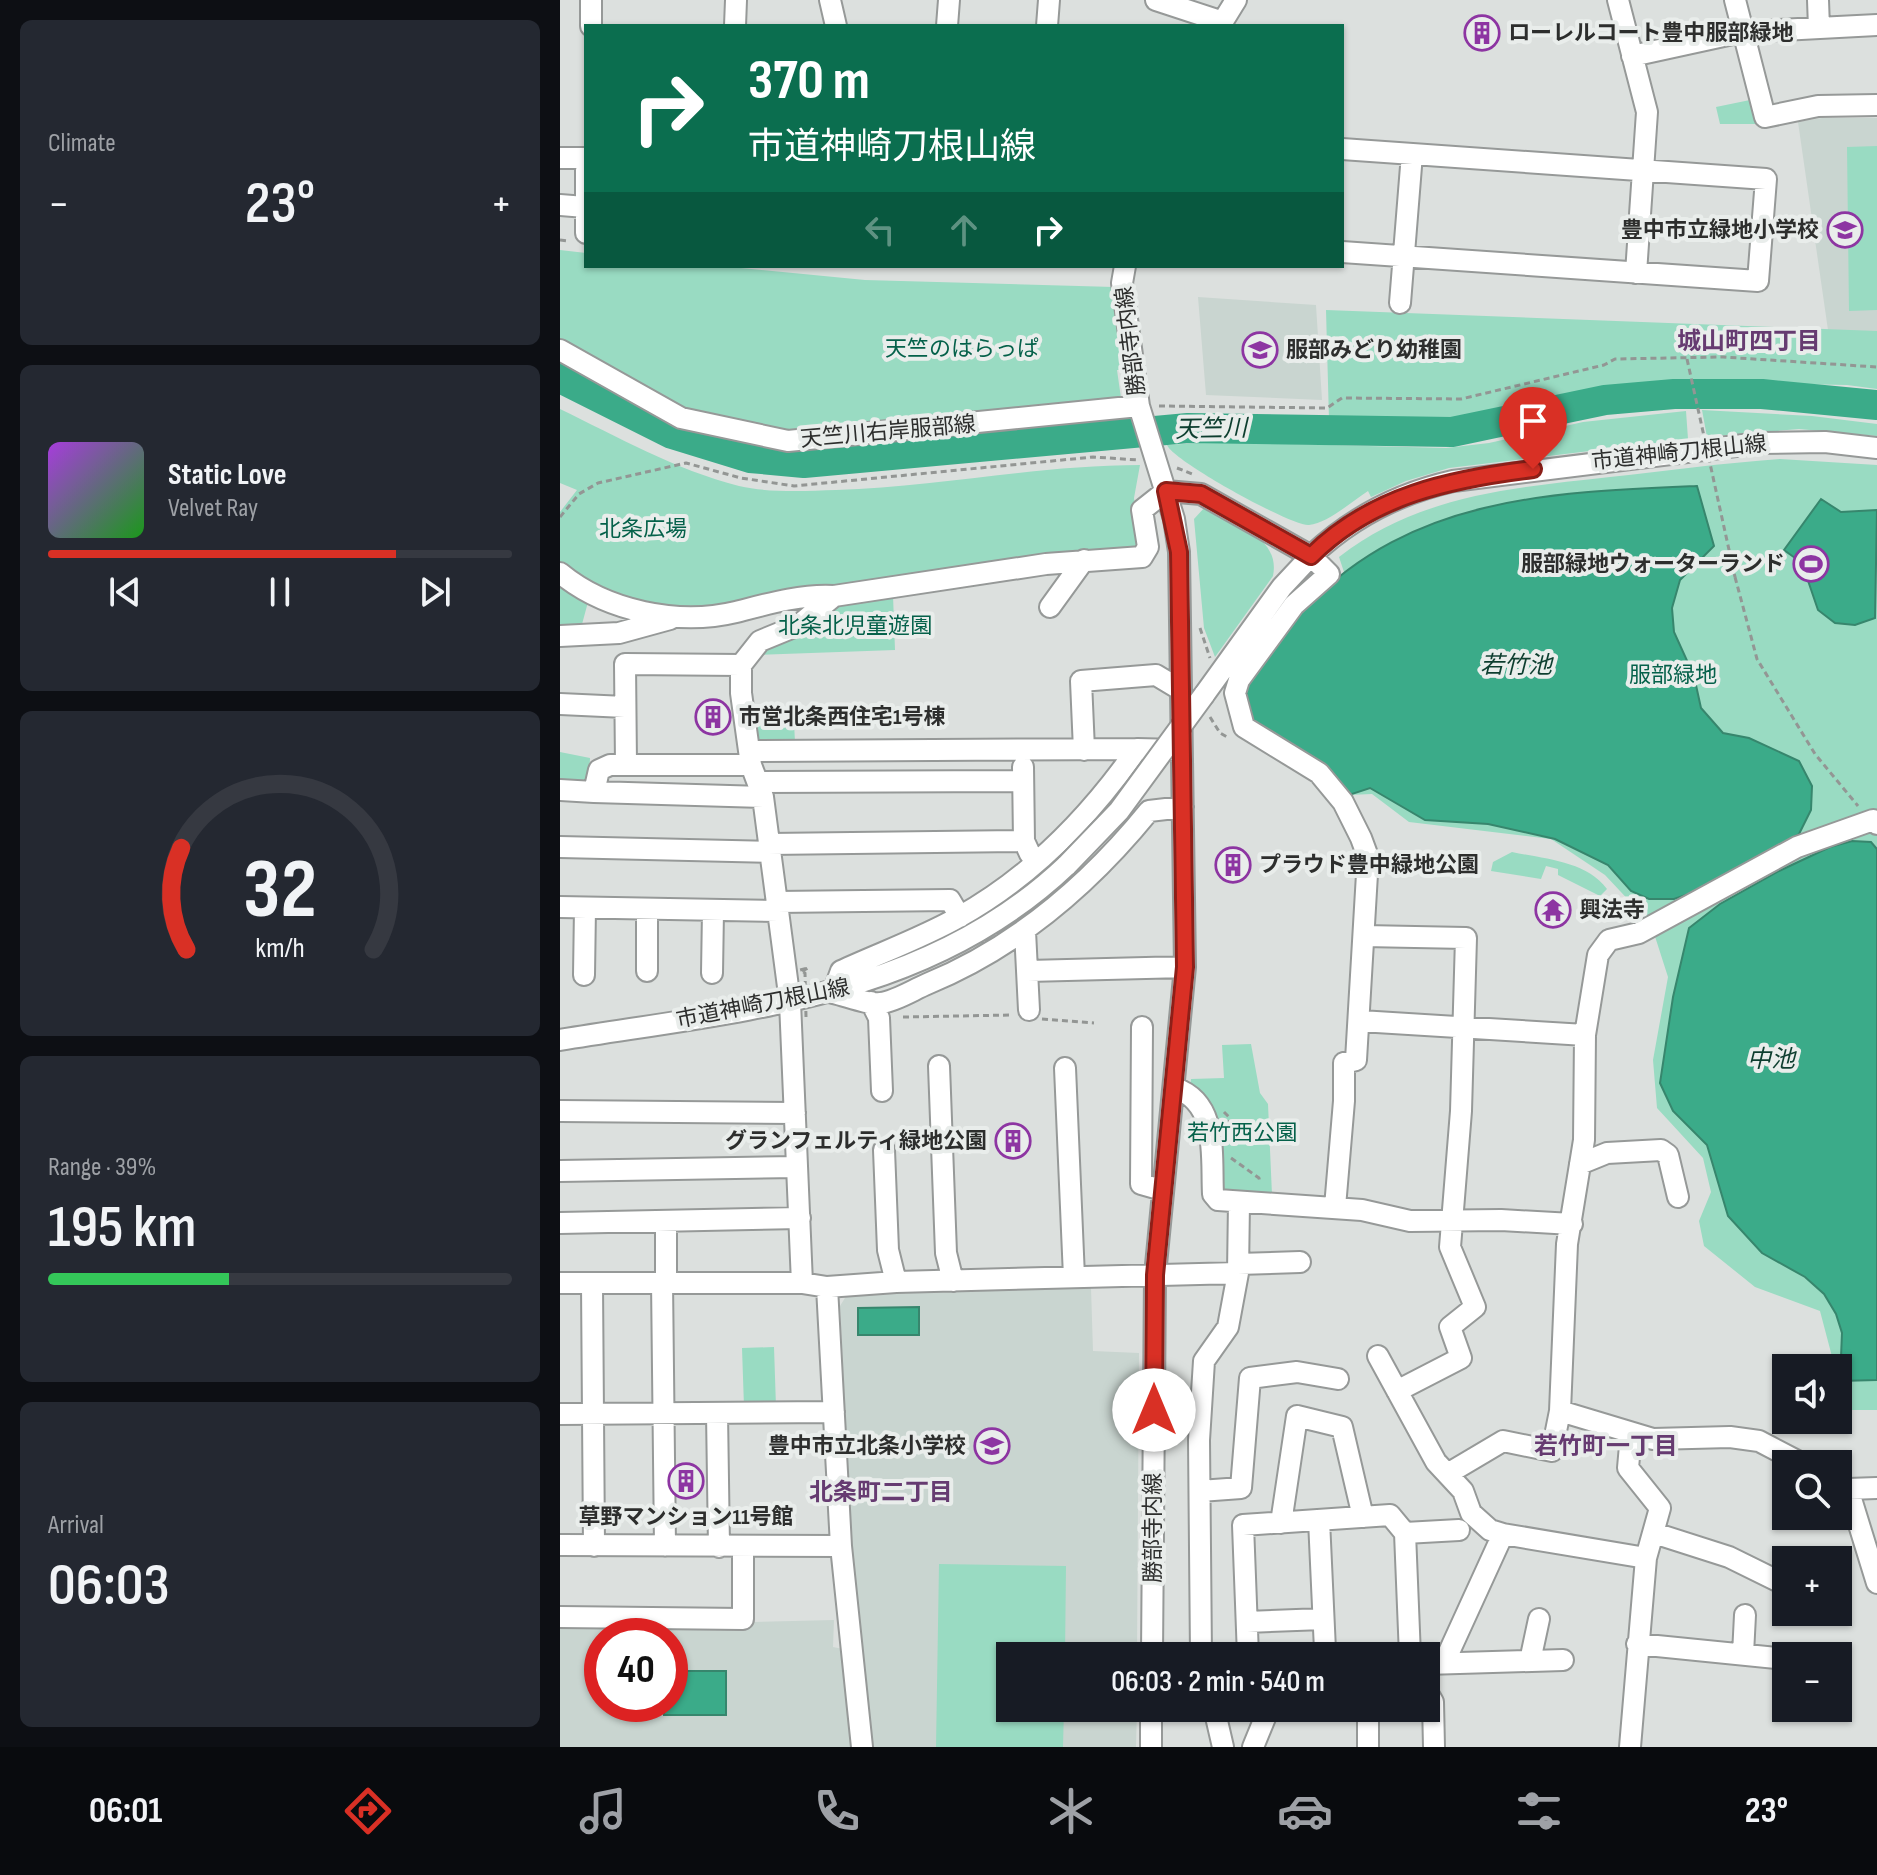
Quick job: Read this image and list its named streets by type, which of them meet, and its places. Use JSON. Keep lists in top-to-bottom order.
{
  "streets": {
    "street": ["勝部寺内線", "天竺川右岸服部線", "市道神崎刀根山線"]
  },
  "crossings": [
    ["勝部寺内線", "天竺川右岸服部線"]
  ],
  "districts": ["城山町四丁目", "若竹町一丁目", "北条町二丁目"],
  "water": ["天竺川", "若竹池", "中池"],
  "parks": [
    "天竺のはらっぱ",
    "北条広場",
    "北条北児童遊園",
    "服部緑地",
    "若竹西公園"
  ],
  "places": {
    "building": [
      "ローレルコート豊中服部緑地",
      "市営北条西住宅1号棟",
      "プラウド豊中緑地公園",
      "グランフェルティ緑地公園",
      "草野マンション11号館"
    ],
    "school or university": ["豊中市立緑地小学校", "服部みどり幼稚園", "豊中市立北条小学校"],
    "sports": ["服部緑地ウォーターランド"],
    "temple": ["興法寺"]
  },
  "page": {
    "tile": [
      "Climate",
      ["Range · 39%", "195 km"],
      ["Arrival", "06:03"]
    ],
    "turn": ["370 m", "市道神崎刀根山線"],
    "heat": ["−", "23°", "+"],
    "song": ["Static Love", "Velvet Ray"],
    "map_buttons": ["+", "−"],
    "limit": "40",
    "trip": "06:03 · 2 min · 540 m",
    "tabs": ["06:01", "23°"],
    "gauge": ["32", "km/h"]
  }
}
